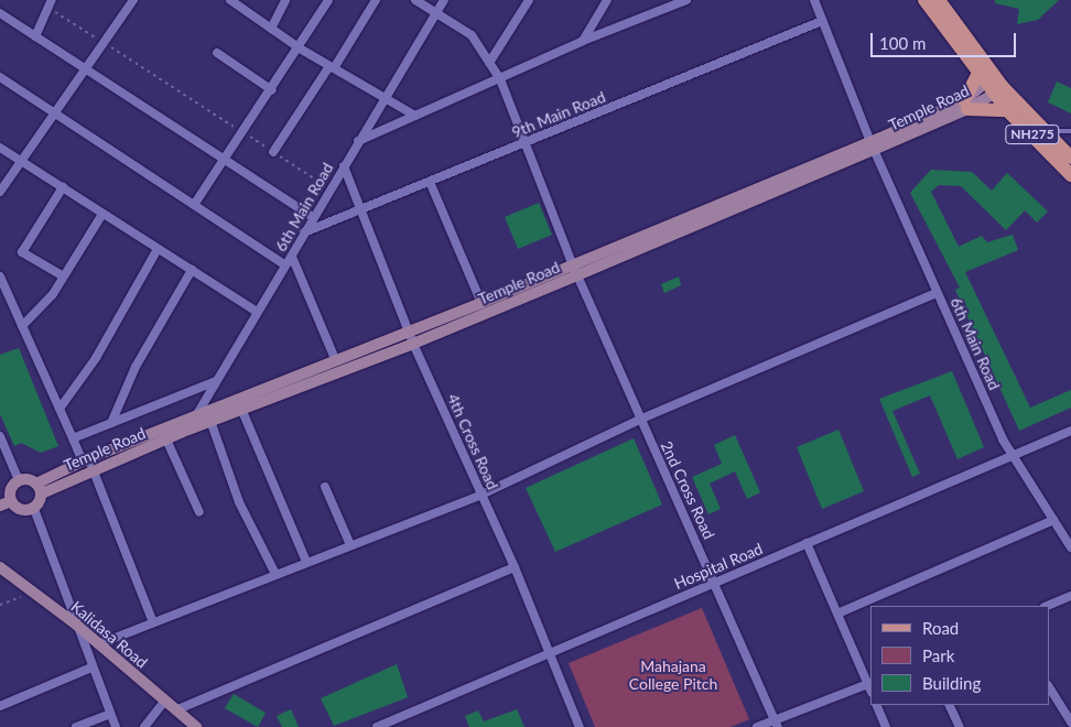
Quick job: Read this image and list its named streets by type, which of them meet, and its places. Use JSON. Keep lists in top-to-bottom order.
{
  "streets": {
    "main road": ["NH275"],
    "street": [
      "Temple Road",
      "9th Main Road",
      "6th Main Road",
      "4th Cross Road",
      "2nd Cross Road",
      "Hospital Road",
      "Kalidasa Road"
    ]
  },
  "crossings": [
    ["Temple Road", "NH275"],
    ["Temple Road", "6th Main Road"],
    ["Temple Road", "4th Cross Road"],
    ["Temple Road", "2nd Cross Road"],
    ["9th Main Road", "6th Main Road"],
    ["9th Main Road", "4th Cross Road"],
    ["9th Main Road", "2nd Cross Road"],
    ["6th Main Road", "4th Cross Road"],
    ["6th Main Road", "2nd Cross Road"],
    ["6th Main Road", "Hospital Road"],
    ["4th Cross Road", "Hospital Road"],
    ["2nd Cross Road", "Hospital Road"]
  ],
  "parks": ["Mahajana College Pitch"],
  "legend": ["Road", "Park", "Building"],
  "scale_bar": "100 m"
}
